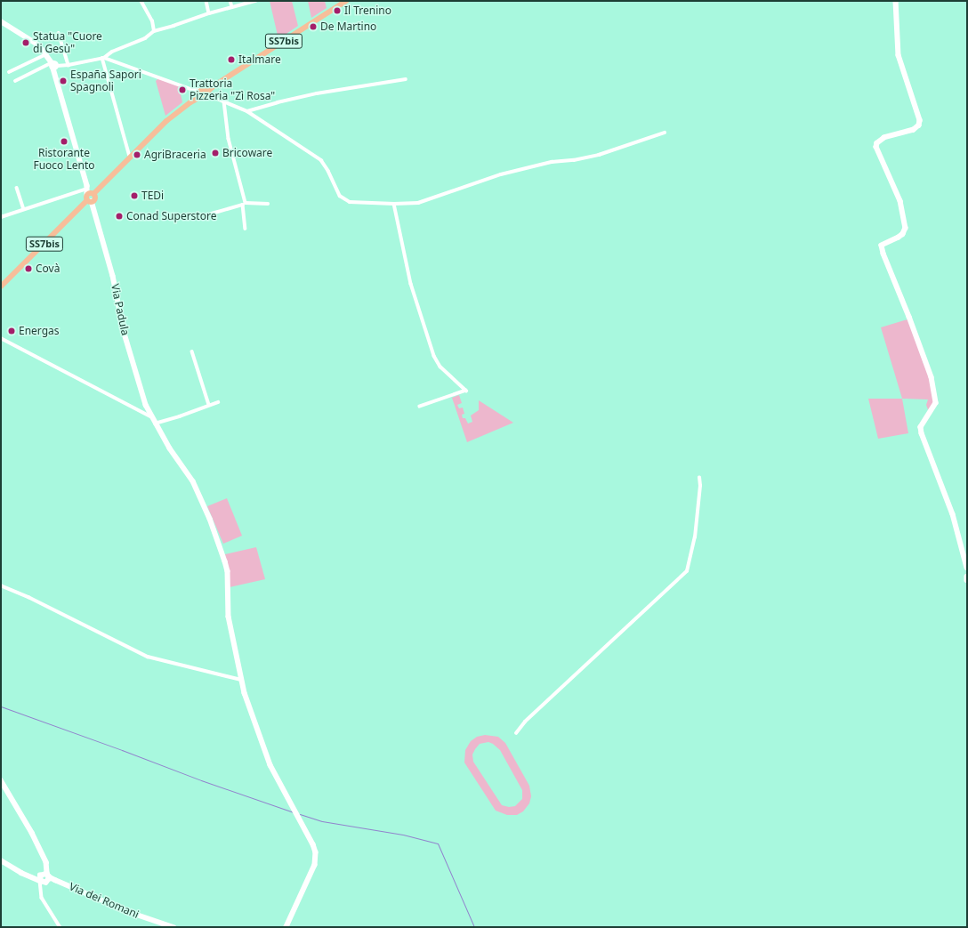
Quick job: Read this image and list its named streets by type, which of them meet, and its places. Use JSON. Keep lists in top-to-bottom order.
{
  "streets": {
    "main road": ["SS7bis", "Via Padula", "Via dei Romani"]
  },
  "crossings": [
    ["SS7bis", "Via Padula"]
  ],
  "places": [
    "Il Trenino",
    "De Martino",
    "Statua \"Cuore di Gesù\"",
    "Italmare",
    "España Sapori Spagnoli",
    "Trattoria Pizzeria \"Zì Rosa\"",
    "Ristorante Fuoco Lento",
    "Bricoware",
    "AgriBraceria",
    "TEDi",
    "Conad Superstore",
    "Covà",
    "Energas"
  ]
}
